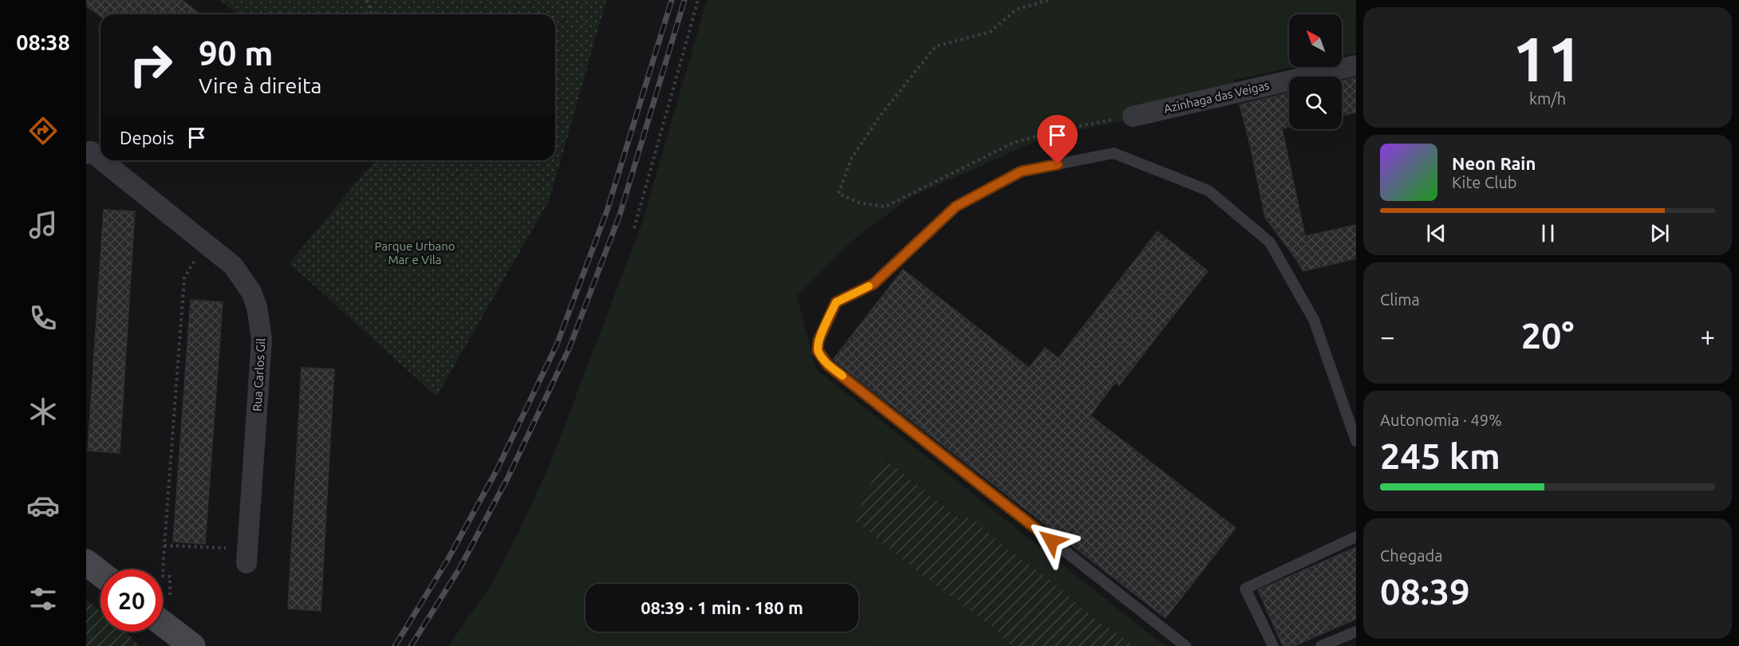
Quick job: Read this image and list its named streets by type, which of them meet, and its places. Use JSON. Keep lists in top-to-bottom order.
{
  "streets": {
    "street": ["Azinhaga das Veigas", "Rua Carlos Gil"]
  },
  "parks": ["Parque Urbano Mar e Vila"],
  "north": "top left",
  "page": {
    "tabs": "08:38",
    "tile": [
      ["11", "km/h"],
      "Clima",
      ["Autonomia · 49%", "245 km"],
      ["Chegada", "08:39"]
    ],
    "turn": ["90 m", "Vire à direita"],
    "then": "Depois",
    "song": ["Neon Rain", "Kite Club"],
    "heat": ["−", "20°", "+"],
    "limit": "20",
    "trip": "08:39 · 1 min · 180 m"
  }
}
